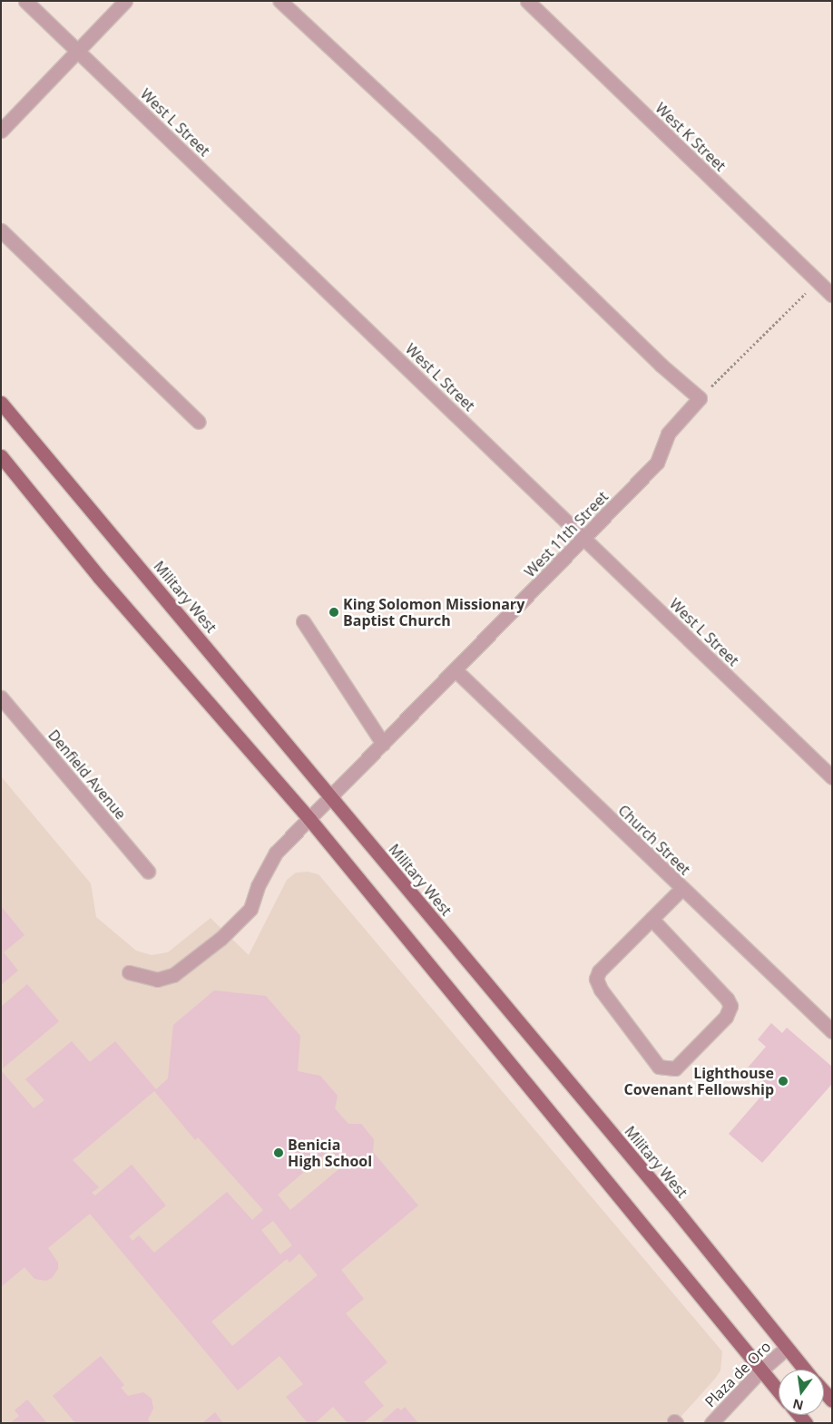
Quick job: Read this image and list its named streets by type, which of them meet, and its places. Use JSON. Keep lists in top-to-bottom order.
{
  "streets": {
    "main road": ["Military West"],
    "street": [
      "West L Street",
      "West K Street",
      "West 11th Street",
      "Denfield Avenue",
      "Church Street",
      "Plaza de Oro"
    ]
  },
  "crossings": [
    ["West L Street", "West 11th Street"],
    ["West 11th Street", "Military West"],
    ["West 11th Street", "Church Street"],
    ["Military West", "Plaza de Oro"]
  ],
  "places": ["King Solomon Missionary Baptist Church", "Lighthouse Covenant Fellowship", "Benicia High School"],
  "north": "bottom"
}
